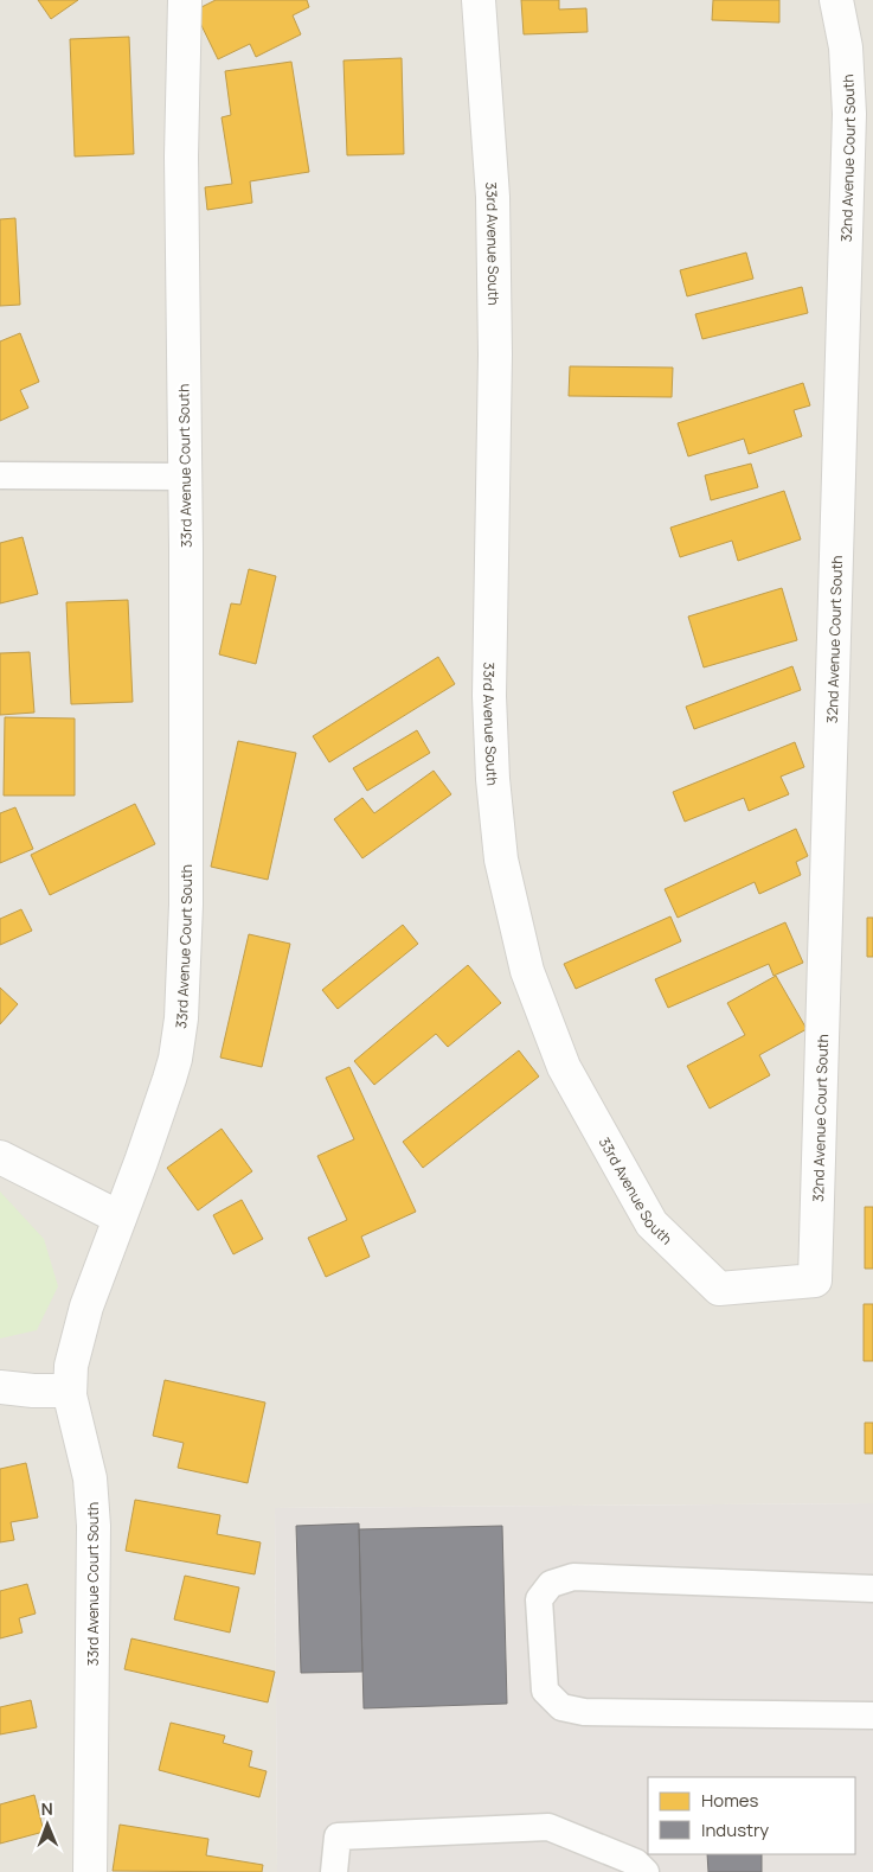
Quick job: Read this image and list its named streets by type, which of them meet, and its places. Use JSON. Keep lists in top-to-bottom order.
{
  "streets": {
    "street": ["32nd Avenue Court South", "33rd Avenue South", "33rd Avenue Court South"]
  },
  "crossings": [
    ["32nd Avenue Court South", "33rd Avenue South"]
  ],
  "legend": ["Homes", "Industry"],
  "north": "top"
}
